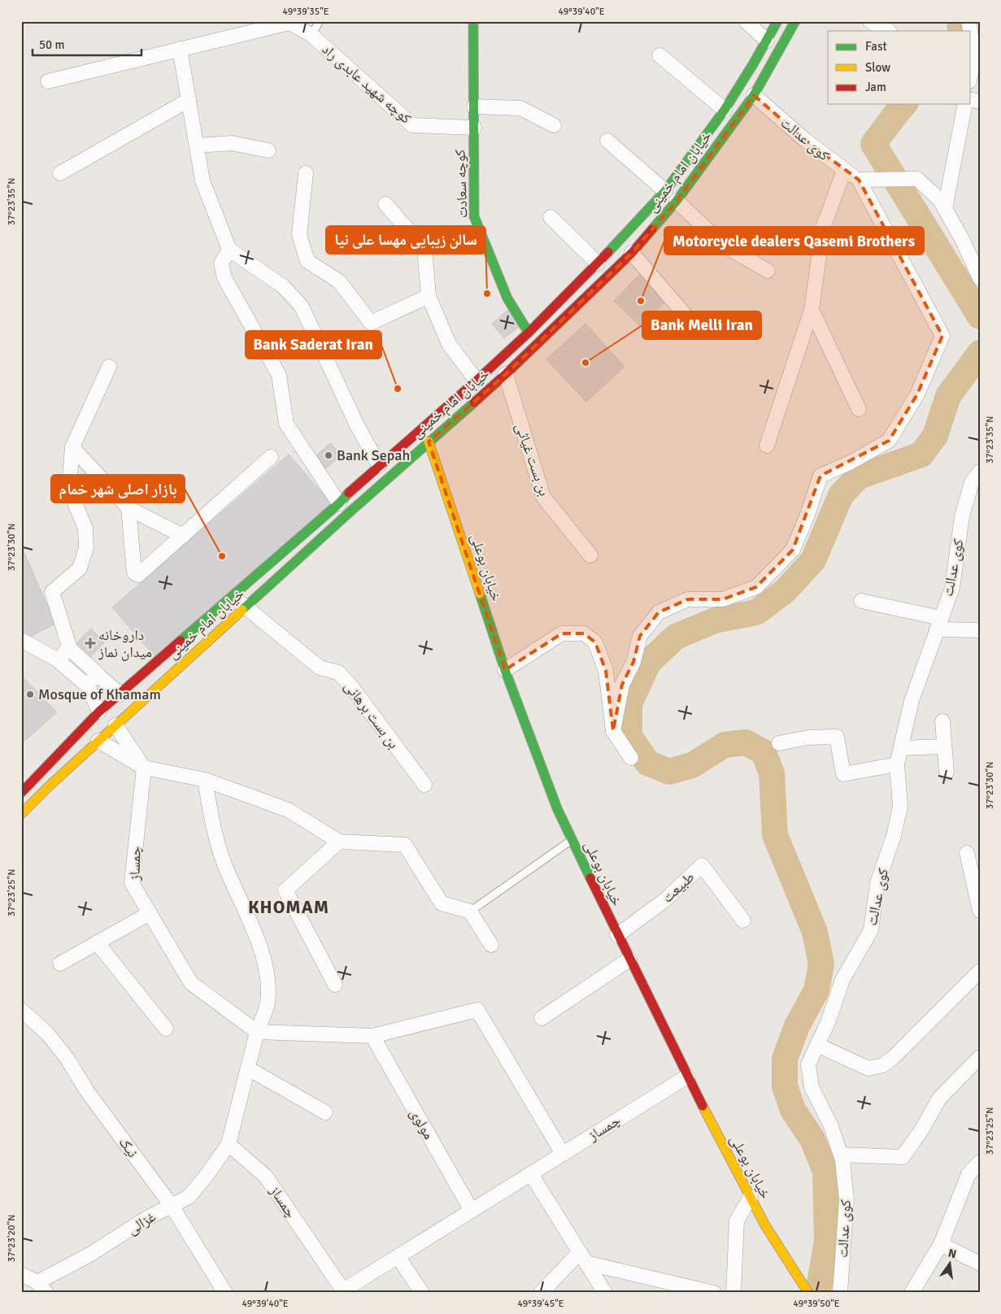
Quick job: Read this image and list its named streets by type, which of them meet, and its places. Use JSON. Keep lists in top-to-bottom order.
{
  "streets": {
    "main road": ["خیابان امام خمینی", "کوچه سعادت", "خیابان بوعلی"],
    "street": [
      "کوچه شهید عابدی راد",
      "کوی عدالت",
      "بن بست غیاثی",
      "بن بست برهانی",
      "چمساز",
      "طبيعت",
      "مولوی",
      "نیک",
      "غزالی"
    ]
  },
  "crossings": [
    ["کوچه شهید عابدی راد", "کوچه سعادت"],
    ["کوی عدالت", "خیابان امام خمینی"],
    ["خیابان امام خمینی", "کوچه سعادت"],
    ["خیابان امام خمینی", "بن بست غیاثی"],
    ["خیابان امام خمینی", "خیابان بوعلی"],
    ["خیابان امام خمینی", "بن بست برهانی"],
    ["خیابان بوعلی", "چمساز"],
    ["خیابان بوعلی", "طبيعت"],
    ["چمساز", "مولوی"],
    ["چمساز", "غزالی"],
    ["نیک", "غزالی"]
  ],
  "districts": ["KHOMAM"],
  "places": {
    "other": [
      "سالن زیبایی مهسا علی نیا",
      "Motorcycle dealers Qasemi Brothers",
      "Bank Melli Iran",
      "Bank Saderat Iran",
      "Bank Sepah",
      "بازار اصلی شهر خمام",
      "Mosque of Khamam"
    ],
    "health": ["داروخانه میدان نماز"]
  },
  "legend": ["Fast", "Slow", "Jam"],
  "scale_bar": "50 m",
  "north": "top",
  "coordinates": [
    "49°39'35\"E",
    "49°39'40\"E",
    "37°23'35\"N",
    "37°23'30\"N",
    "37°23'25\"N",
    "37°23'20\"N",
    "49°39'45\"E",
    "49°39'50\"E"
  ]
}
